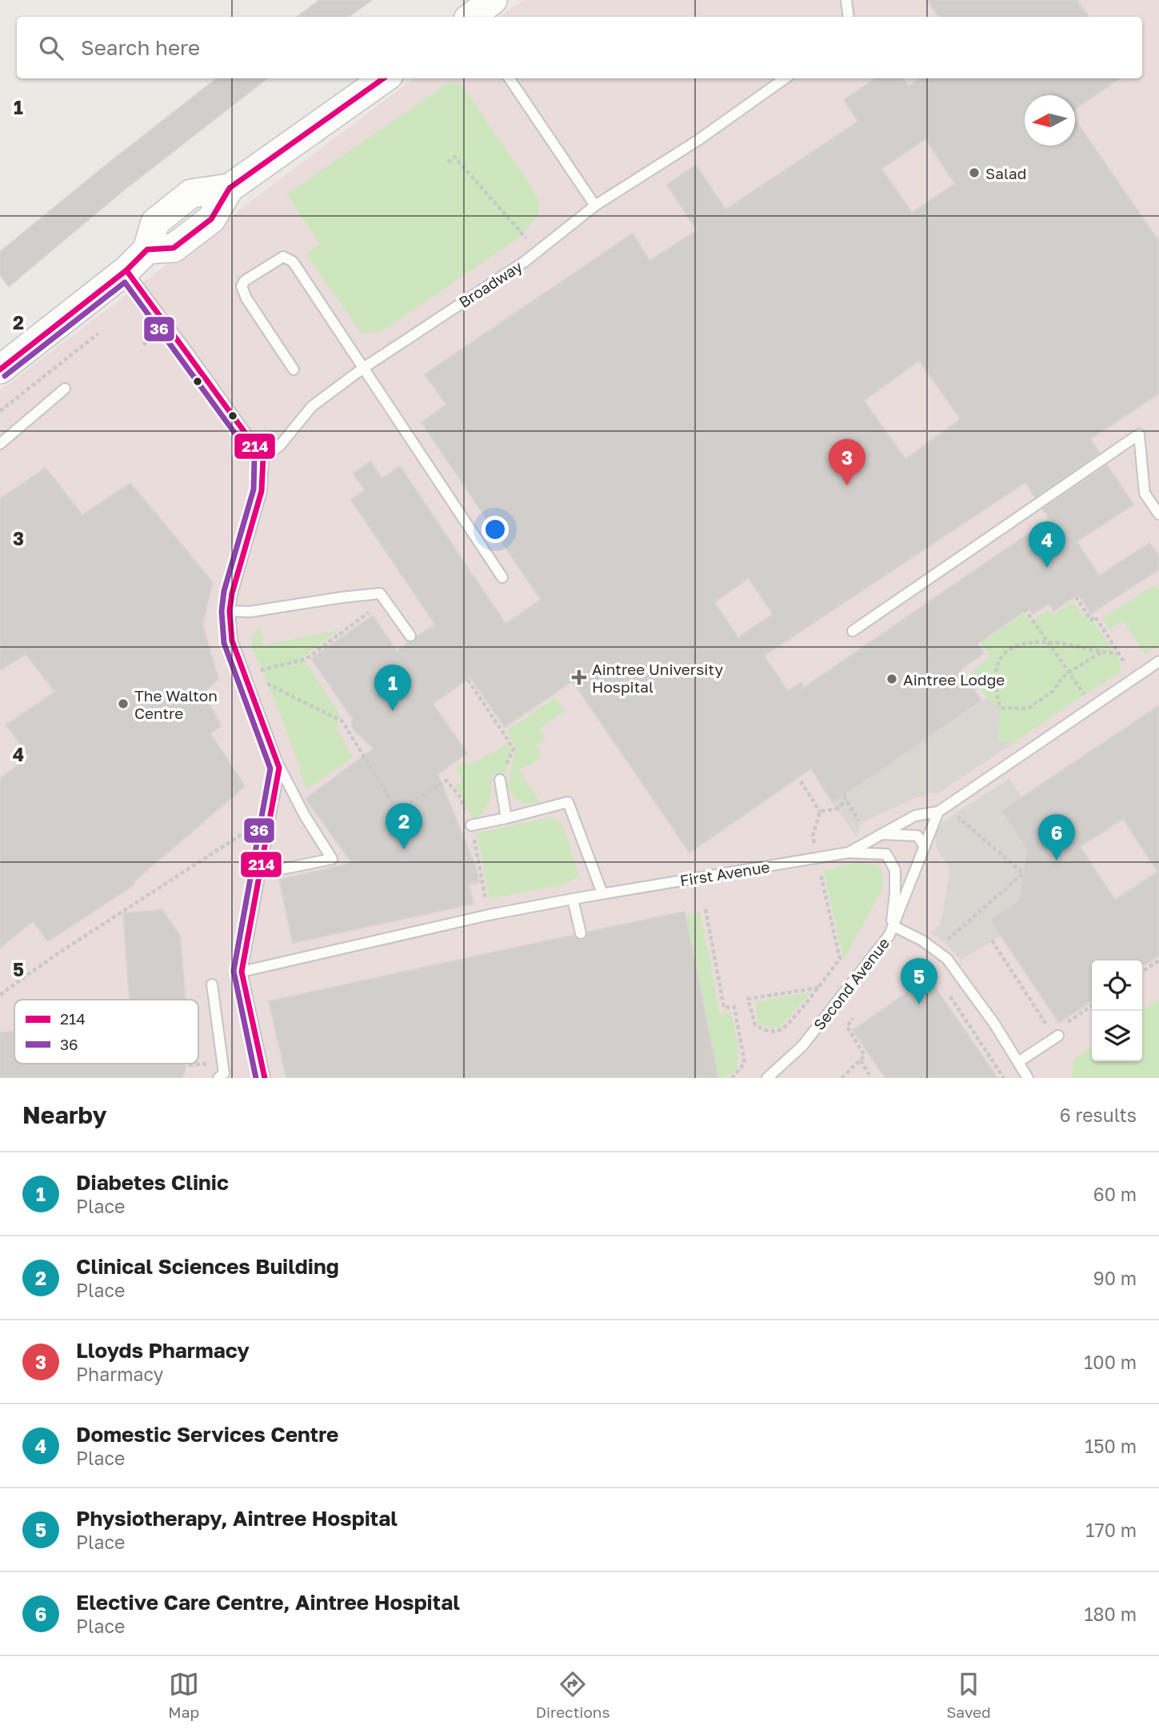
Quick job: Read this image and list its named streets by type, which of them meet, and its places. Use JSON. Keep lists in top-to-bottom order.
{
  "streets": {
    "lane": ["Broadway", "First Avenue", "Second Avenue"]
  },
  "crossings": [
    ["First Avenue", "Second Avenue"]
  ],
  "places": {
    "other": ["Salad", "Aintree Lodge", "The Walton Centre"],
    "health": ["Aintree University Hospital"]
  },
  "lines": ["transit line 214", "transit line 36"],
  "legend": ["214", "36"],
  "north": "left",
  "page": {
    "search": "Search here",
    "pins": [
      "3",
      "4",
      "1",
      "2",
      "6",
      "5"
    ],
    "heading": ["Nearby", "6 results"],
    "list": [
      {
        "mark": "1",
        "name": "Diabetes Clinic",
        "note": "Place",
        "value": "60 m"
      },
      {
        "mark": "2",
        "name": "Clinical Sciences Building",
        "note": "Place",
        "value": "90 m"
      },
      {
        "mark": "3",
        "name": "Lloyds Pharmacy",
        "note": "Pharmacy",
        "value": "100 m"
      },
      {
        "mark": "4",
        "name": "Domestic Services Centre",
        "note": "Place",
        "value": "150 m"
      },
      {
        "mark": "5",
        "name": "Physiotherapy, Aintree Hospital",
        "note": "Place",
        "value": "170 m"
      },
      {
        "mark": "6",
        "name": "Elective Care Centre, Aintree Hospital",
        "note": "Place",
        "value": "180 m"
      }
    ],
    "nav": ["Map", "Directions", "Saved"]
  },
  "grid": {
    "rows": [
      "1",
      "2",
      "3",
      "4",
      "5"
    ]
  }
}
